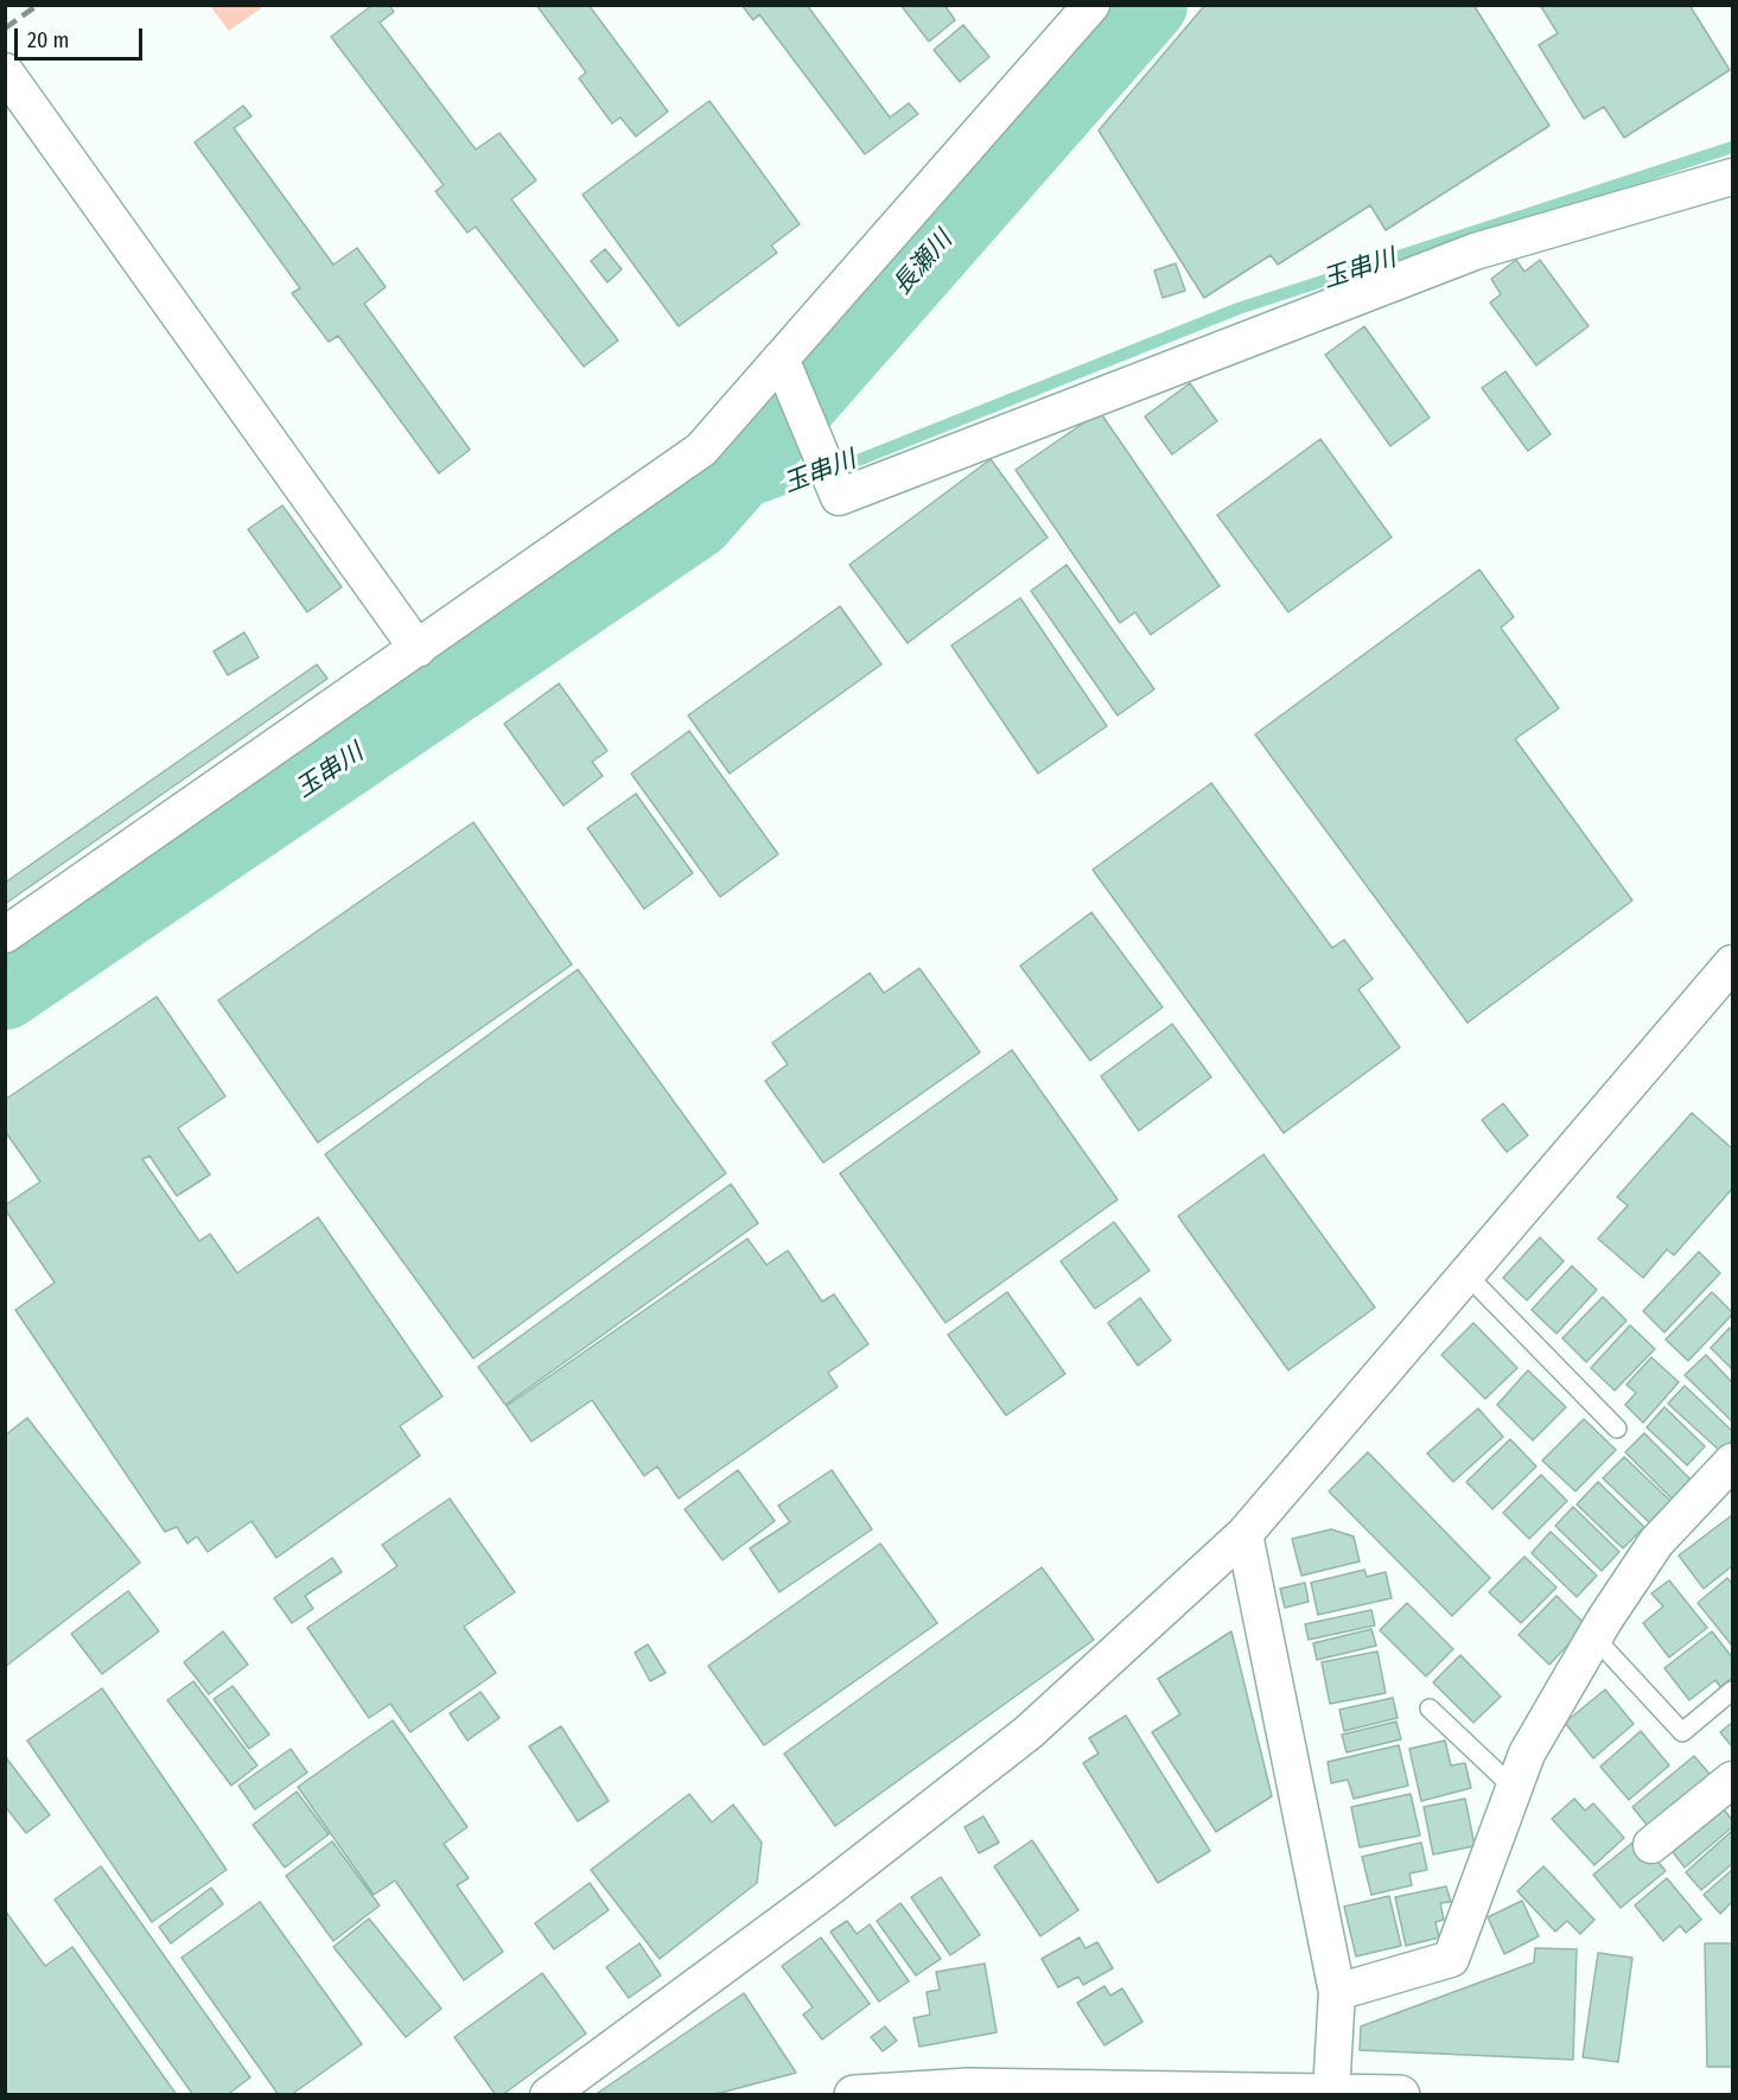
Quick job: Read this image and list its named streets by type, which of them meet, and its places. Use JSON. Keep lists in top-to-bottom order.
{
  "water": ["長瀬川", "玉串川"],
  "scale_bar": "20 m"
}
